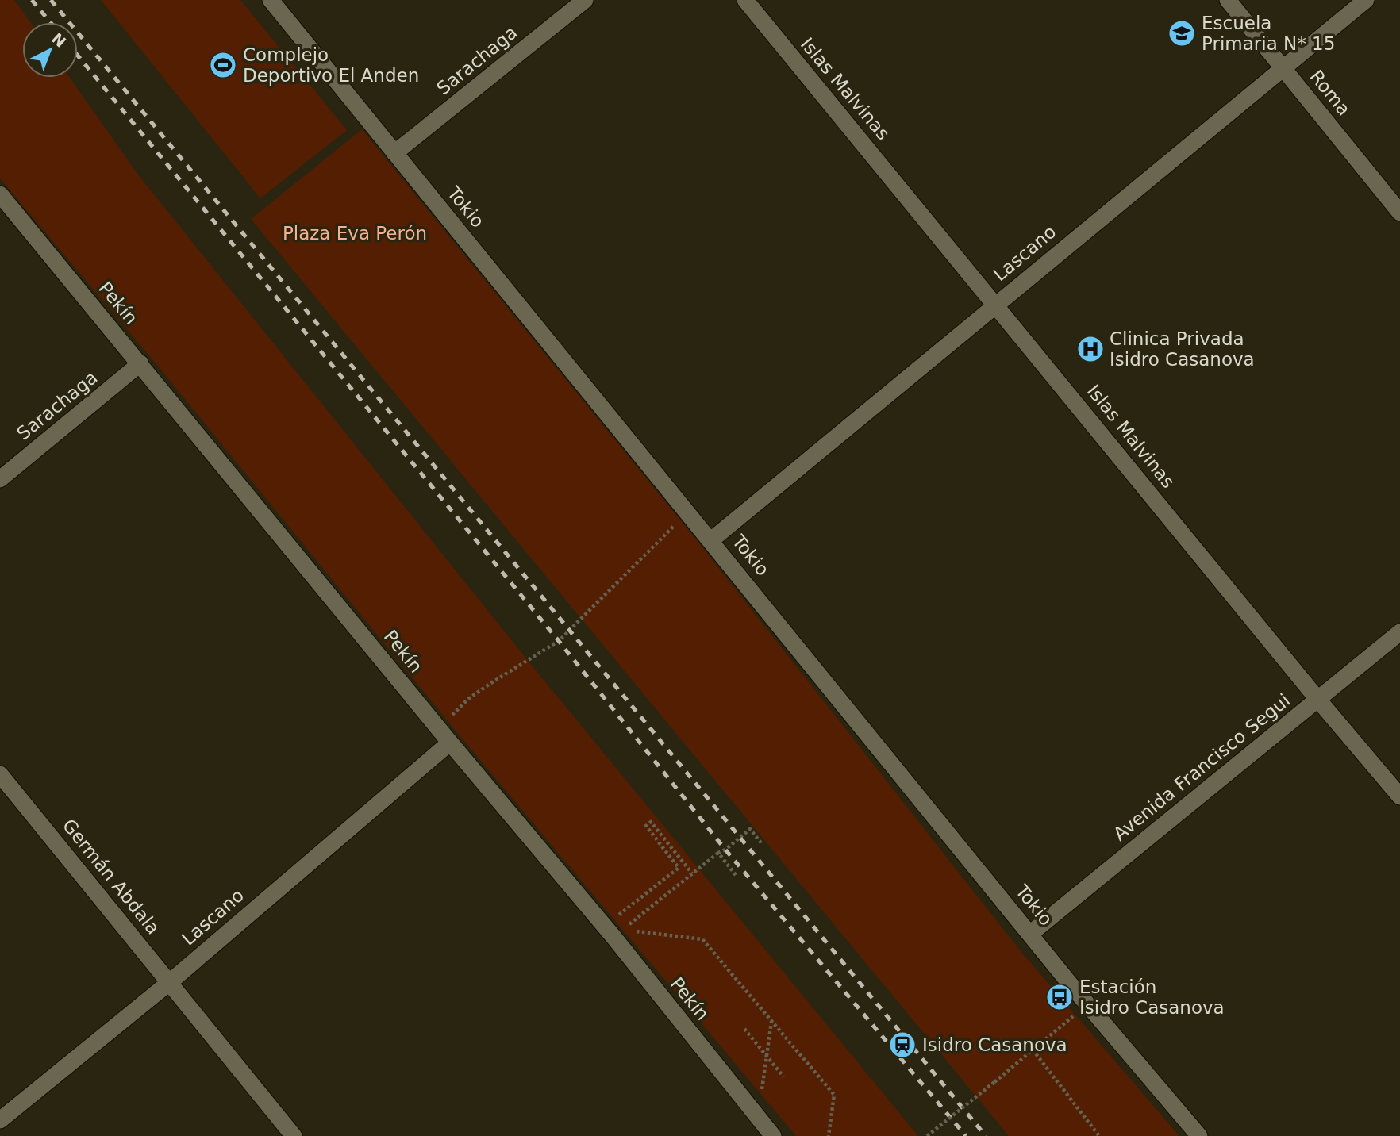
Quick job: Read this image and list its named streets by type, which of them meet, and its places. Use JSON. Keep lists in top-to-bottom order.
{
  "streets": {
    "street": [
      "Sarachaga",
      "Islas Malvinas",
      "Roma",
      "Tokio",
      "Lascano",
      "Pekín",
      "Avenida Francisco Segui",
      "Germán Abdala"
    ]
  },
  "crossings": [
    ["Sarachaga", "Tokio"],
    ["Sarachaga", "Pekín"],
    ["Islas Malvinas", "Lascano"],
    ["Islas Malvinas", "Avenida Francisco Segui"],
    ["Roma", "Lascano"],
    ["Tokio", "Lascano"],
    ["Tokio", "Avenida Francisco Segui"],
    ["Lascano", "Pekín"],
    ["Lascano", "Germán Abdala"]
  ],
  "parks": ["Plaza Eva Perón"],
  "places": {
    "school or university": ["Escuela Primaria N* 15"],
    "sports": ["Complejo Deportivo El Anden"],
    "hospital": ["Clinica Privada Isidro Casanova"],
    "bus stop": ["Estación Isidro Casanova"],
    "station": ["Isidro Casanova"]
  },
  "north": "top right"
}
